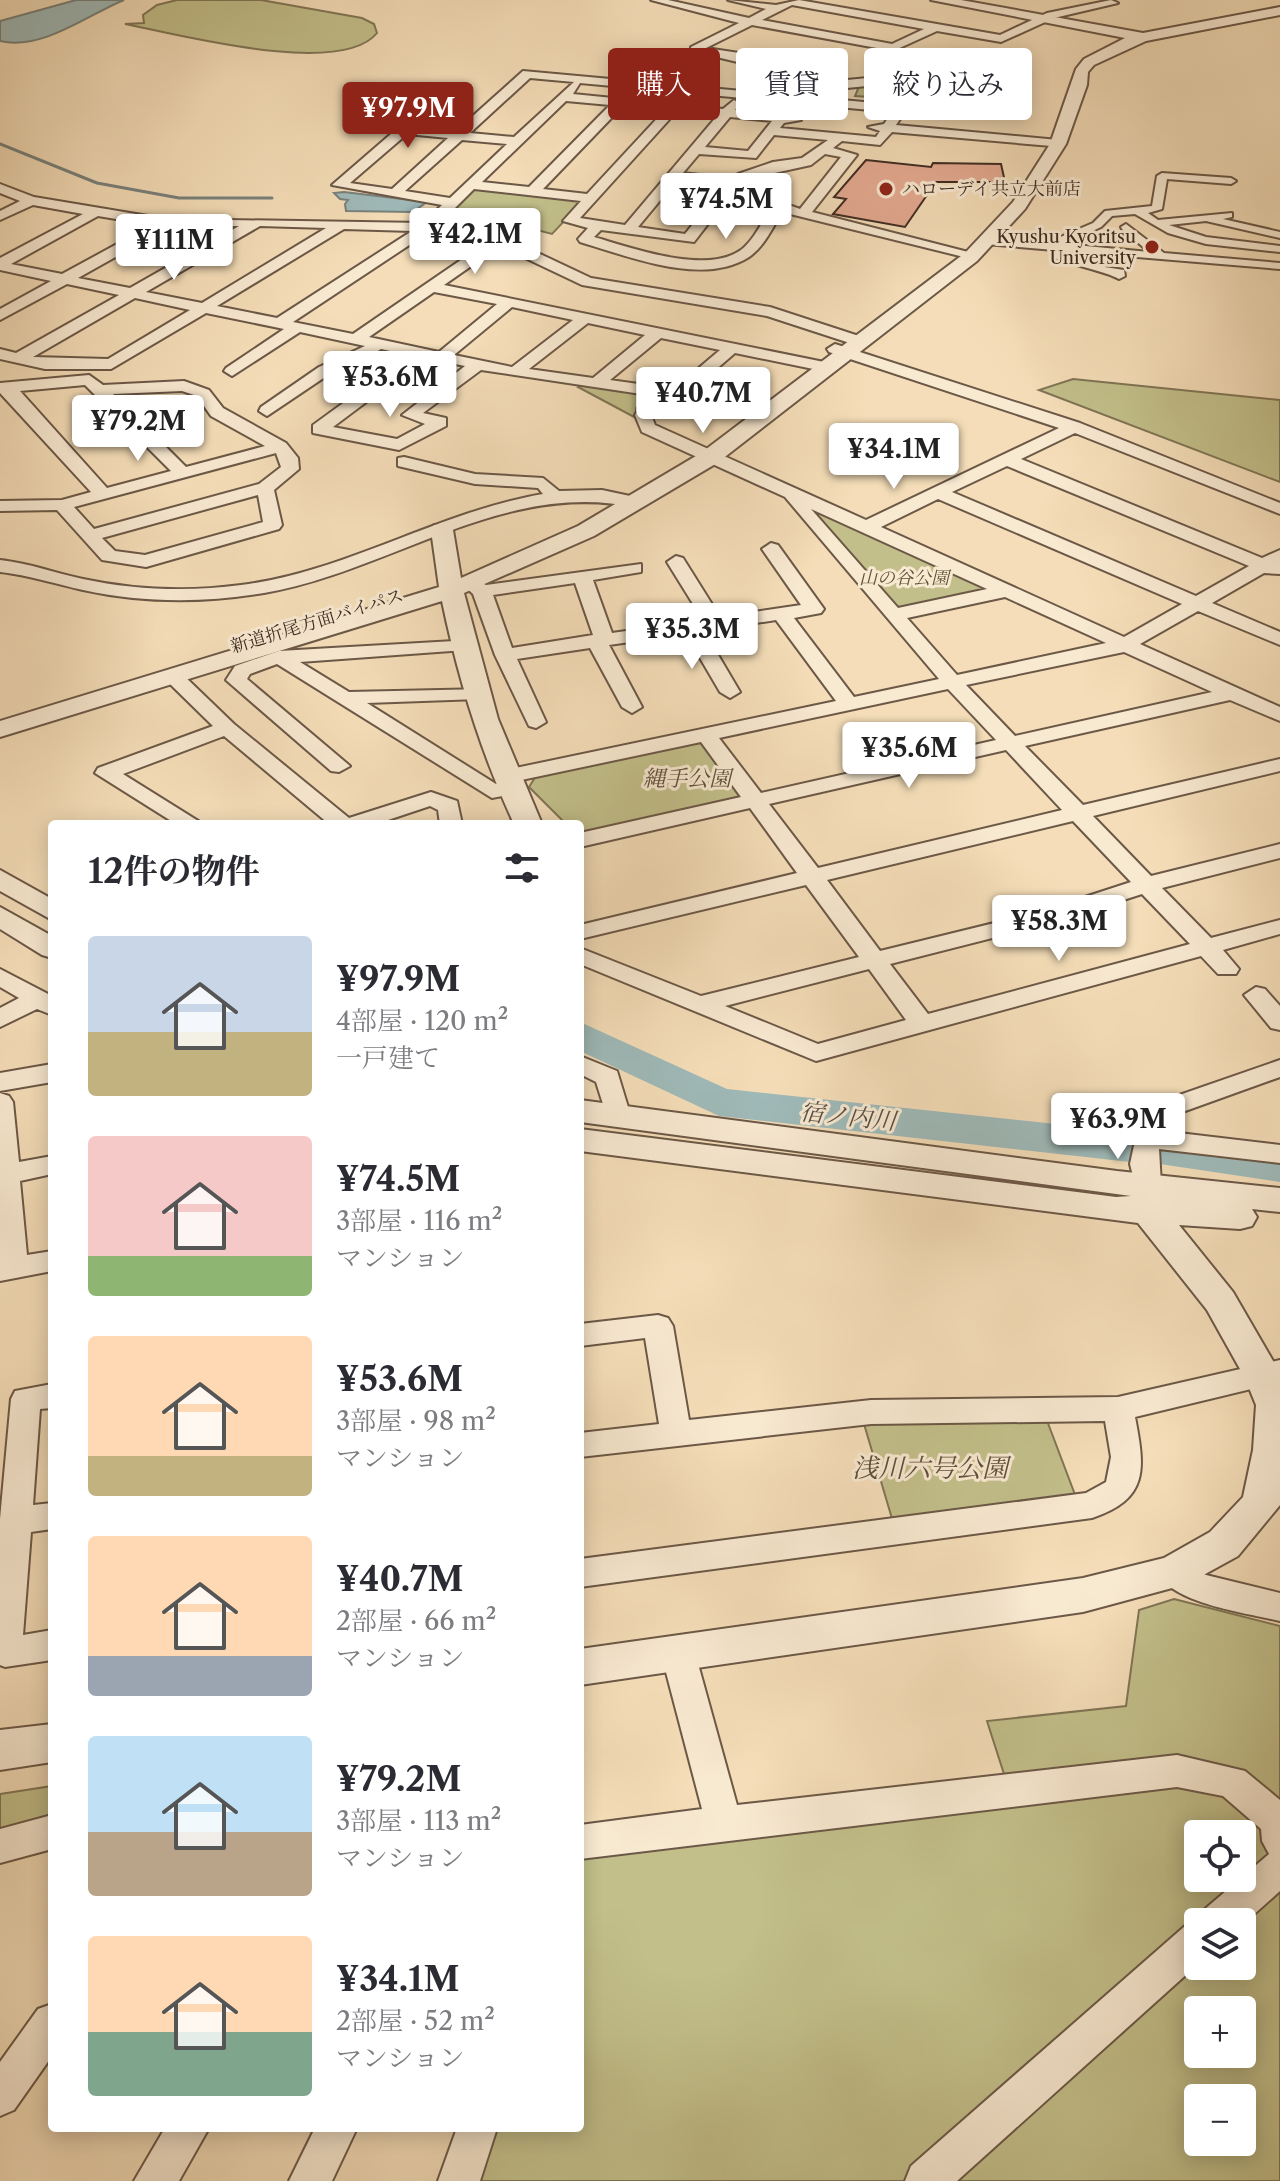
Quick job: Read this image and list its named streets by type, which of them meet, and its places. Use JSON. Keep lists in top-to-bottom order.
{
  "streets": {
    "street": ["新道折尾方面バイパス"]
  },
  "water": ["宿ノ内川"],
  "parks": ["山の谷公園", "縄手公園", "浅川六号公園"],
  "places": ["ハローデイ共立大前店", "Kyushu Kyoritsu University"],
  "page": {
    "chip": ["購入", "賃貸", "絞り込み"],
    "price": [
      "¥97.9M",
      "¥74.5M",
      "¥42.1M",
      "¥111M",
      "¥53.6M",
      "¥40.7M",
      "¥79.2M",
      "¥34.1M",
      "¥35.3M",
      "¥35.6M",
      "¥58.3M",
      "¥63.9M"
    ],
    "heading": "12件の物件",
    "list": [
      {
        "name": "¥97.9M",
        "note": "4部屋 · 120 m² · 一戸建て"
      },
      {
        "name": "¥74.5M",
        "note": "3部屋 · 116 m² · マンション"
      },
      {
        "name": "¥53.6M",
        "note": "3部屋 · 98 m² · マンション"
      },
      {
        "name": "¥40.7M",
        "note": "2部屋 · 66 m² · マンション"
      },
      {
        "name": "¥79.2M",
        "note": "3部屋 · 113 m² · マンション"
      },
      {
        "name": "¥34.1M",
        "note": "2部屋 · 52 m² · マンション"
      }
    ],
    "map_buttons": ["+", "−"]
  }
}
